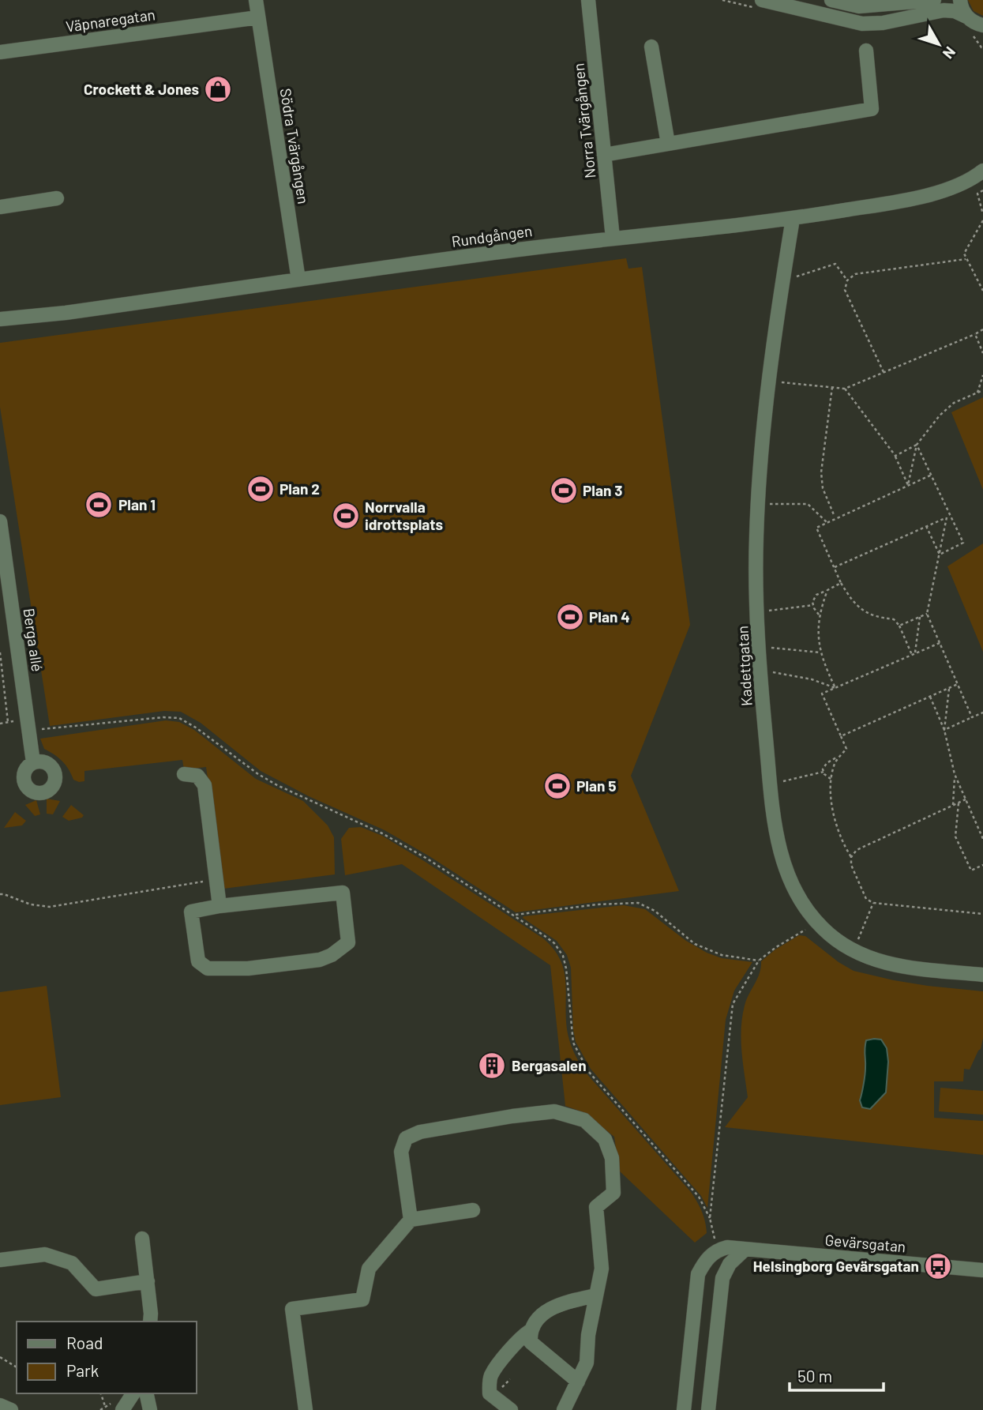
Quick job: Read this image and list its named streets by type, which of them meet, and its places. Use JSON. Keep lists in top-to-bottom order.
{
  "streets": {
    "street": [
      "Väpnaregatan",
      "Norra Tvärgången",
      "Södra Tvärgången",
      "Rundgången",
      "Berga allé",
      "Kadettgatan",
      "Gevärsgatan"
    ]
  },
  "crossings": [
    ["Väpnaregatan", "Södra Tvärgången"],
    ["Norra Tvärgången", "Rundgången"],
    ["Södra Tvärgången", "Rundgången"],
    ["Rundgången", "Kadettgatan"]
  ],
  "places": {
    "shop": ["Crockett & Jones"],
    "sports": [
      "Plan 2",
      "Plan 3",
      "Plan 1",
      "Norrvalla idrottsplats",
      "Plan 4",
      "Plan 5"
    ],
    "building": ["Bergasalen"],
    "bus stop": ["Helsingborg Gevärsgatan"]
  },
  "legend": ["Road", "Park"],
  "scale_bar": "50 m",
  "north": "bottom right"
}
